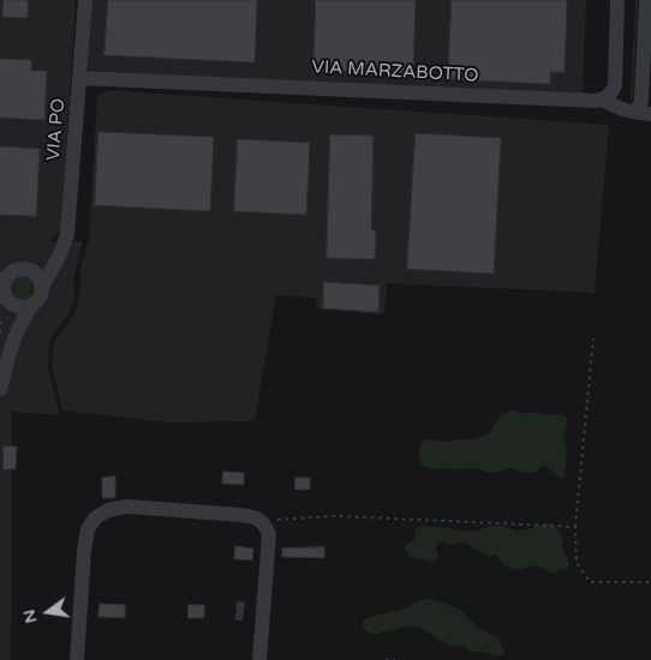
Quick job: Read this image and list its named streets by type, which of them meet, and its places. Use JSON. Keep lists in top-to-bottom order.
{
  "streets": {
    "street": ["VIA MARZABOTTO", "VIA PO"]
  },
  "crossings": [
    ["VIA MARZABOTTO", "VIA PO"]
  ],
  "north": "left"
}
